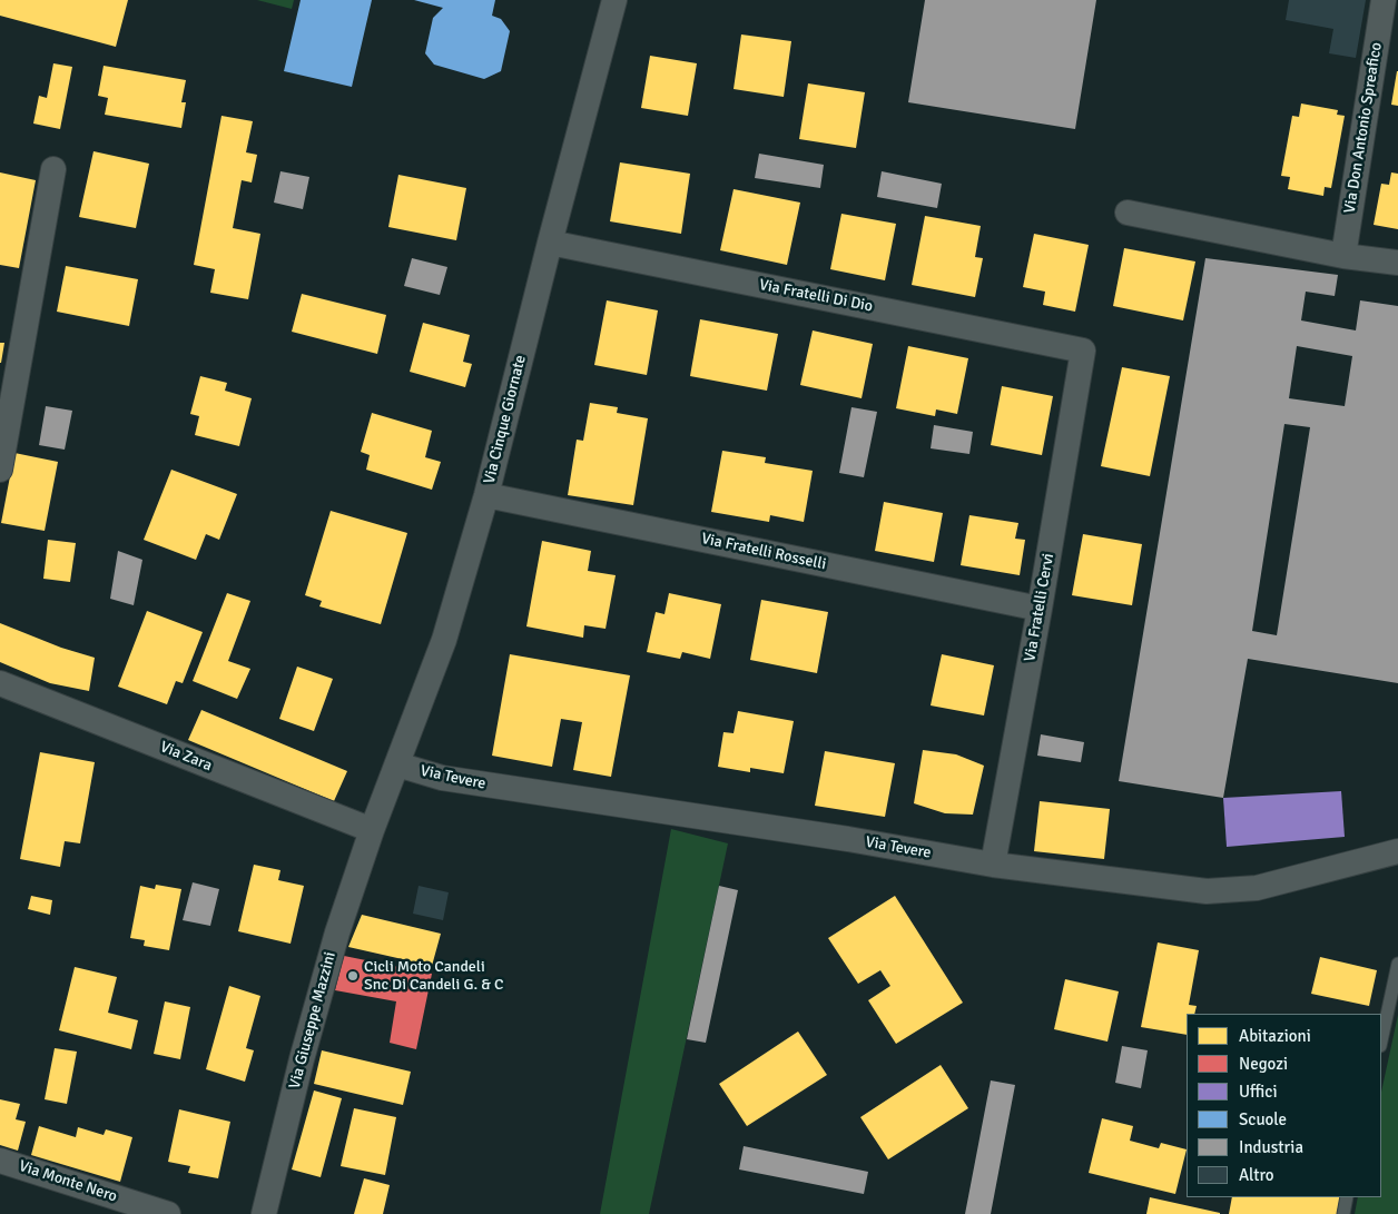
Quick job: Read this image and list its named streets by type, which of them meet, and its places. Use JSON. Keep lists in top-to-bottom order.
{
  "streets": {
    "street": [
      "Via Don Antonio Spreafico",
      "Via Fratelli Di Dio",
      "Via Cinque Giornate",
      "Via Fratelli Rosselli",
      "Via Fratelli Cervi",
      "Via Zara",
      "Via Tevere",
      "Via Giuseppe Mazzini",
      "Via Monte Nero"
    ]
  },
  "crossings": [
    ["Via Fratelli Di Dio", "Via Cinque Giornate"],
    ["Via Fratelli Di Dio", "Via Fratelli Cervi"],
    ["Via Cinque Giornate", "Via Fratelli Rosselli"],
    ["Via Cinque Giornate", "Via Zara"],
    ["Via Cinque Giornate", "Via Tevere"],
    ["Via Cinque Giornate", "Via Giuseppe Mazzini"],
    ["Via Fratelli Rosselli", "Via Fratelli Cervi"],
    ["Via Fratelli Cervi", "Via Tevere"],
    ["Via Zara", "Via Giuseppe Mazzini"]
  ],
  "places": ["Cicli Moto Candeli Snc Di Candeli G. & C"],
  "legend": [
    "Abitazioni",
    "Negozi",
    "Uffici",
    "Scuole",
    "Industria",
    "Altro"
  ]
}
